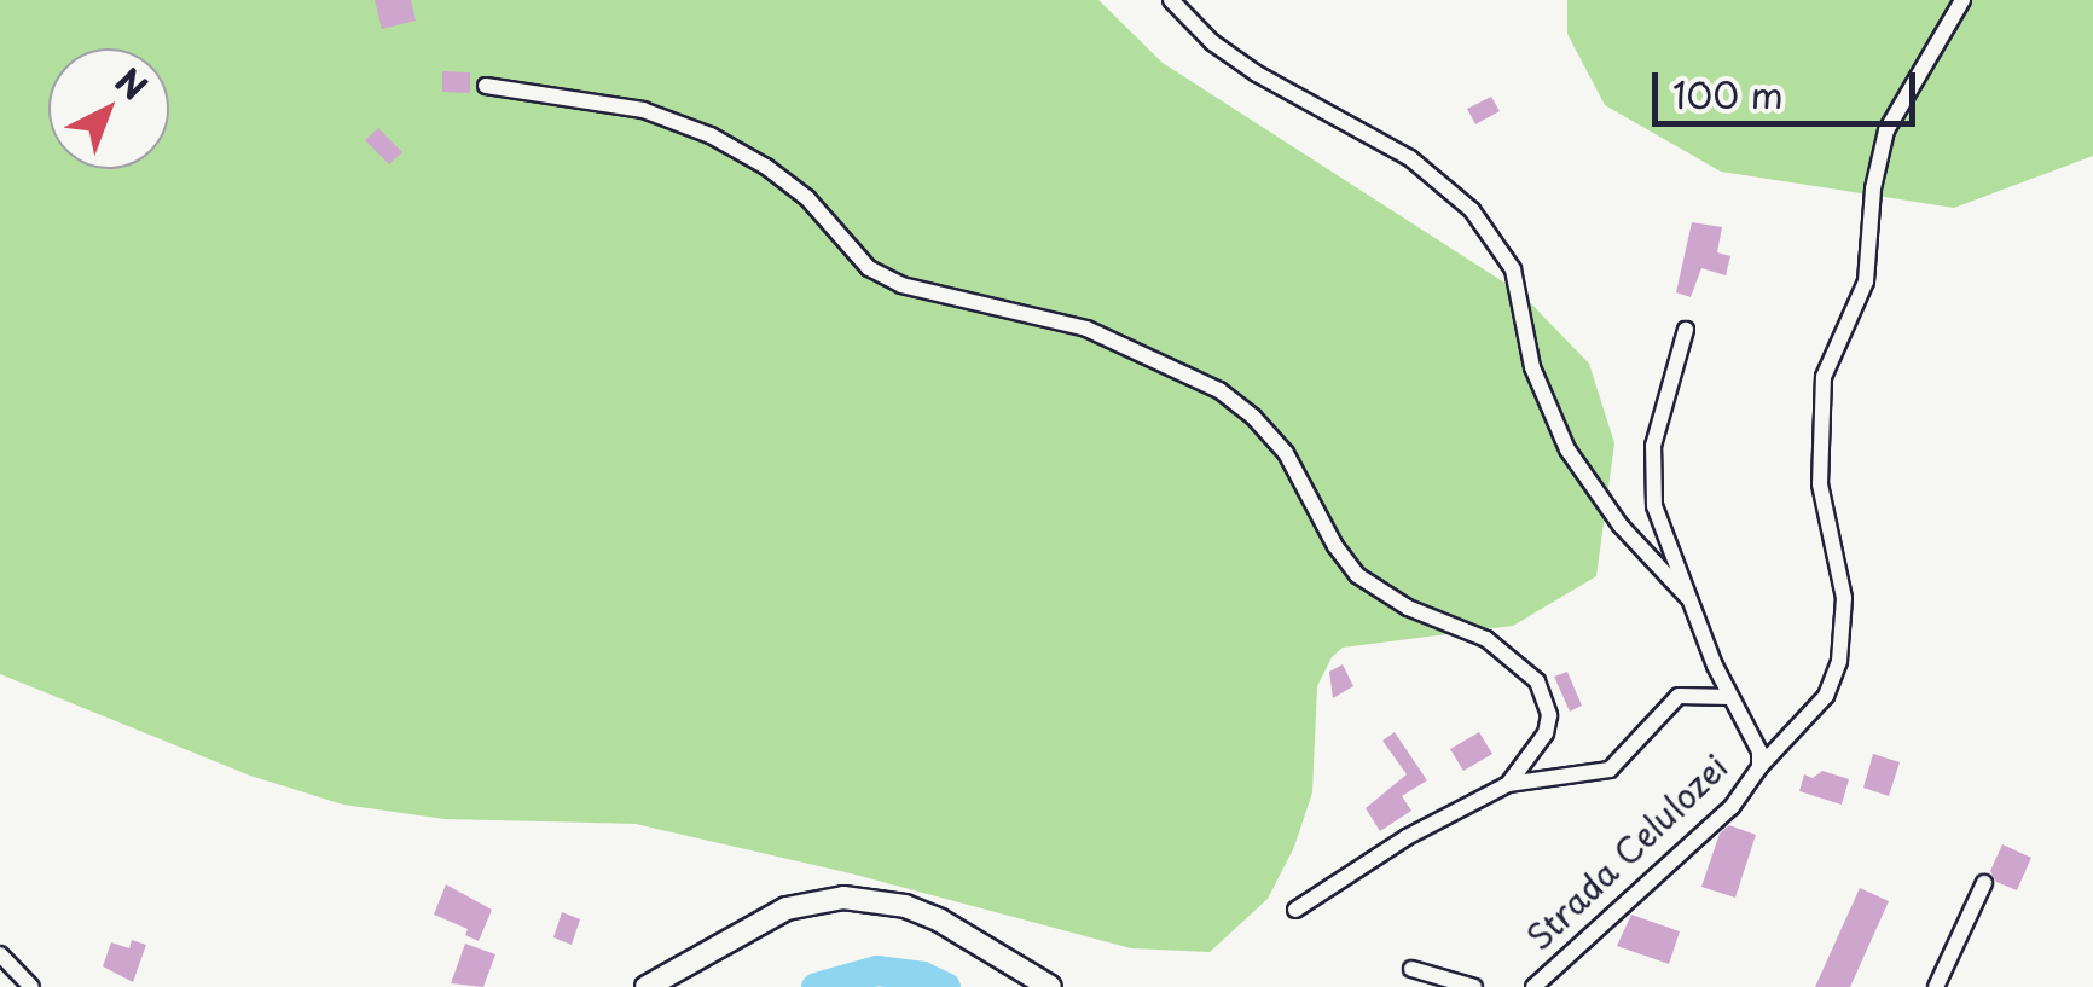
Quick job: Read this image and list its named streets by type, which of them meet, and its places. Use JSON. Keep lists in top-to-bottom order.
{
  "streets": {
    "street": ["Strada Celulozei"]
  },
  "scale_bar": "100 m",
  "north": "top right"
}
